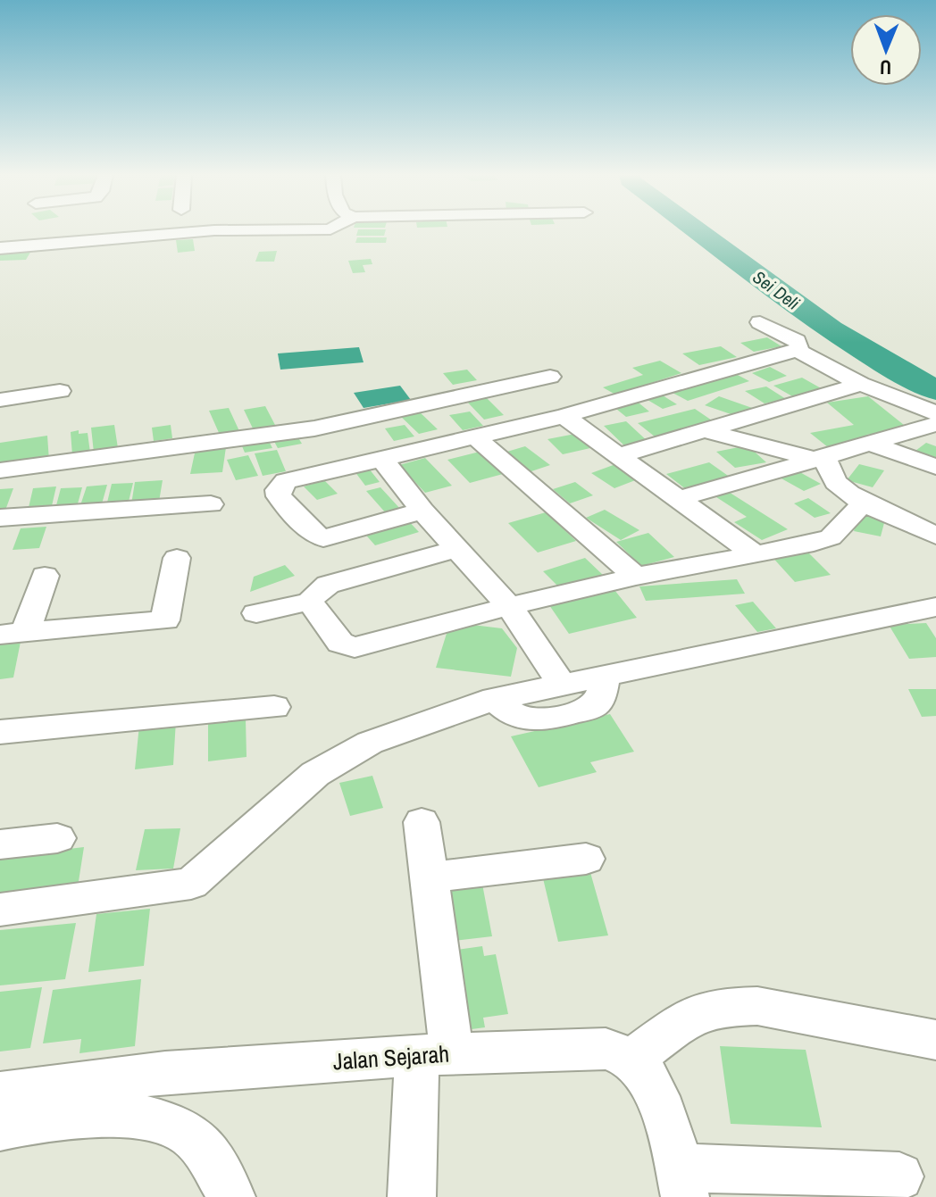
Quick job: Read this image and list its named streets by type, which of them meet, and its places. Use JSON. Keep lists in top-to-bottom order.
{
  "streets": {
    "street": ["Jalan Sejarah"]
  },
  "water": ["Sei Deli"],
  "north": "bottom"
}
